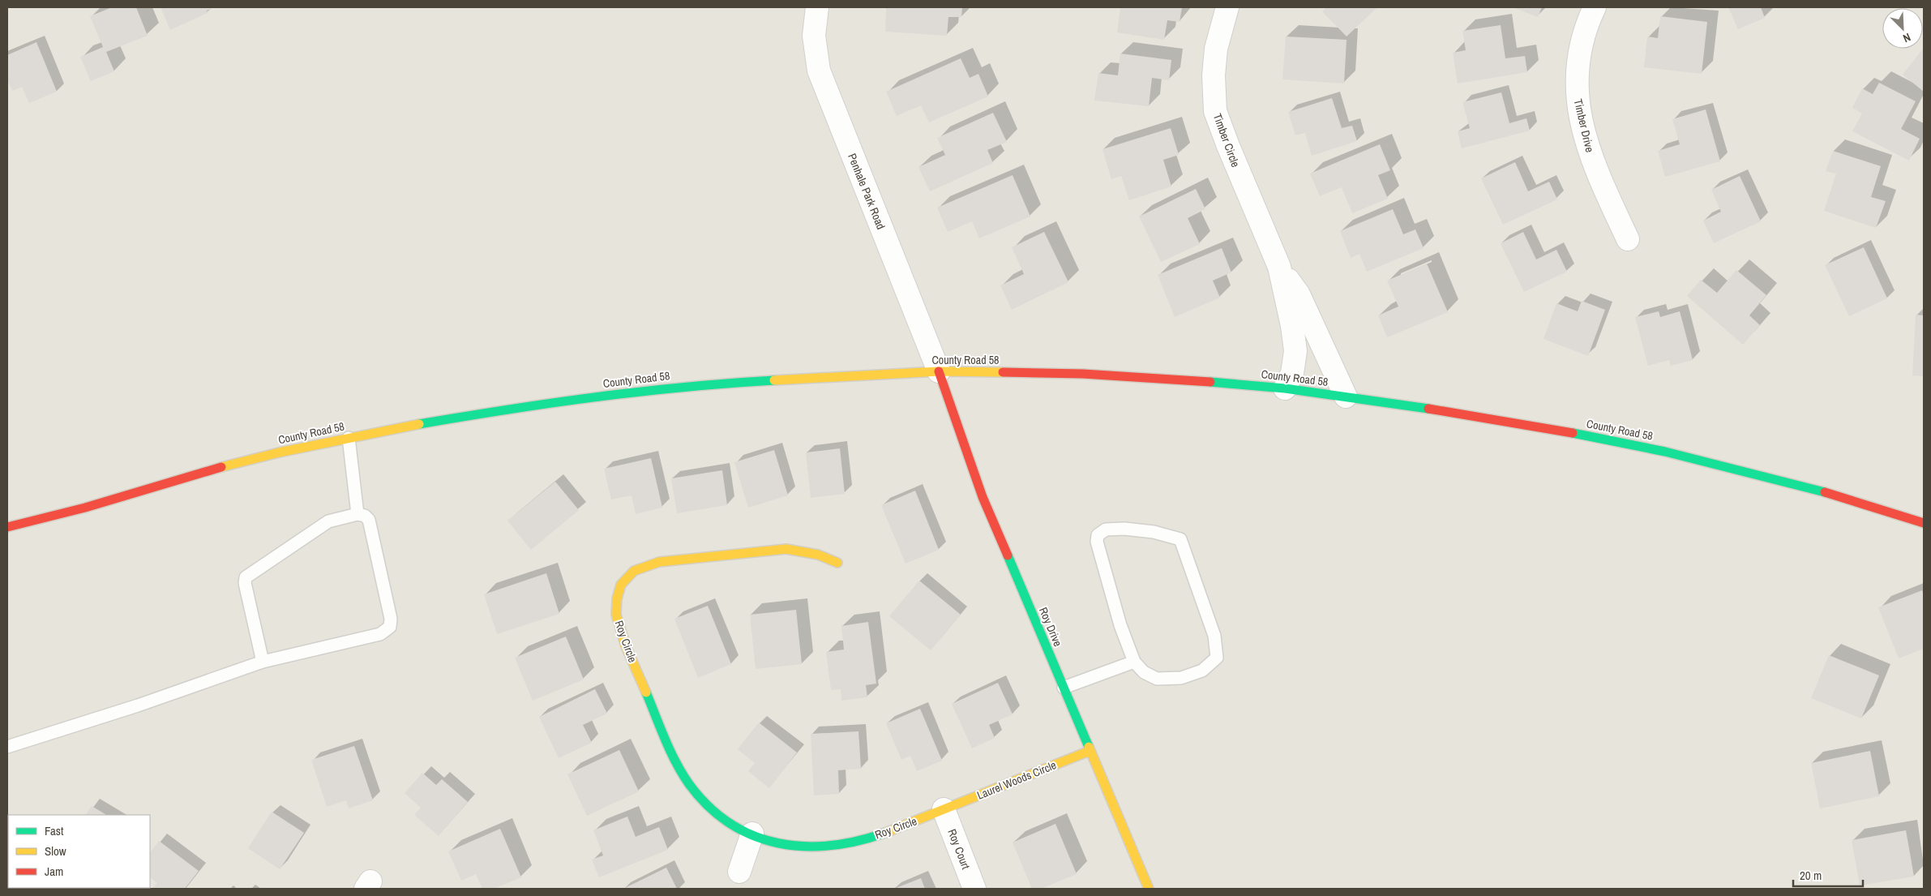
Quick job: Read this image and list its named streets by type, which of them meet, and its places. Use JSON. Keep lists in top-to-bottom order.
{
  "streets": {
    "street": [
      "Timber Drive",
      "Timber Circle",
      "Penhale Park Road",
      "County Road 58",
      "Roy Drive",
      "Roy Circle",
      "Laurel Woods Circle",
      "Roy Court"
    ]
  },
  "crossings": [
    ["Timber Circle", "County Road 58"],
    ["Penhale Park Road", "County Road 58"],
    ["Penhale Park Road", "Roy Drive"],
    ["County Road 58", "Roy Drive"],
    ["Roy Drive", "Laurel Woods Circle"],
    ["Roy Circle", "Laurel Woods Circle"],
    ["Roy Circle", "Roy Court"],
    ["Laurel Woods Circle", "Roy Court"]
  ],
  "legend": ["Fast", "Slow", "Jam"],
  "scale_bar": "20 m",
  "north": "bottom right"
}
